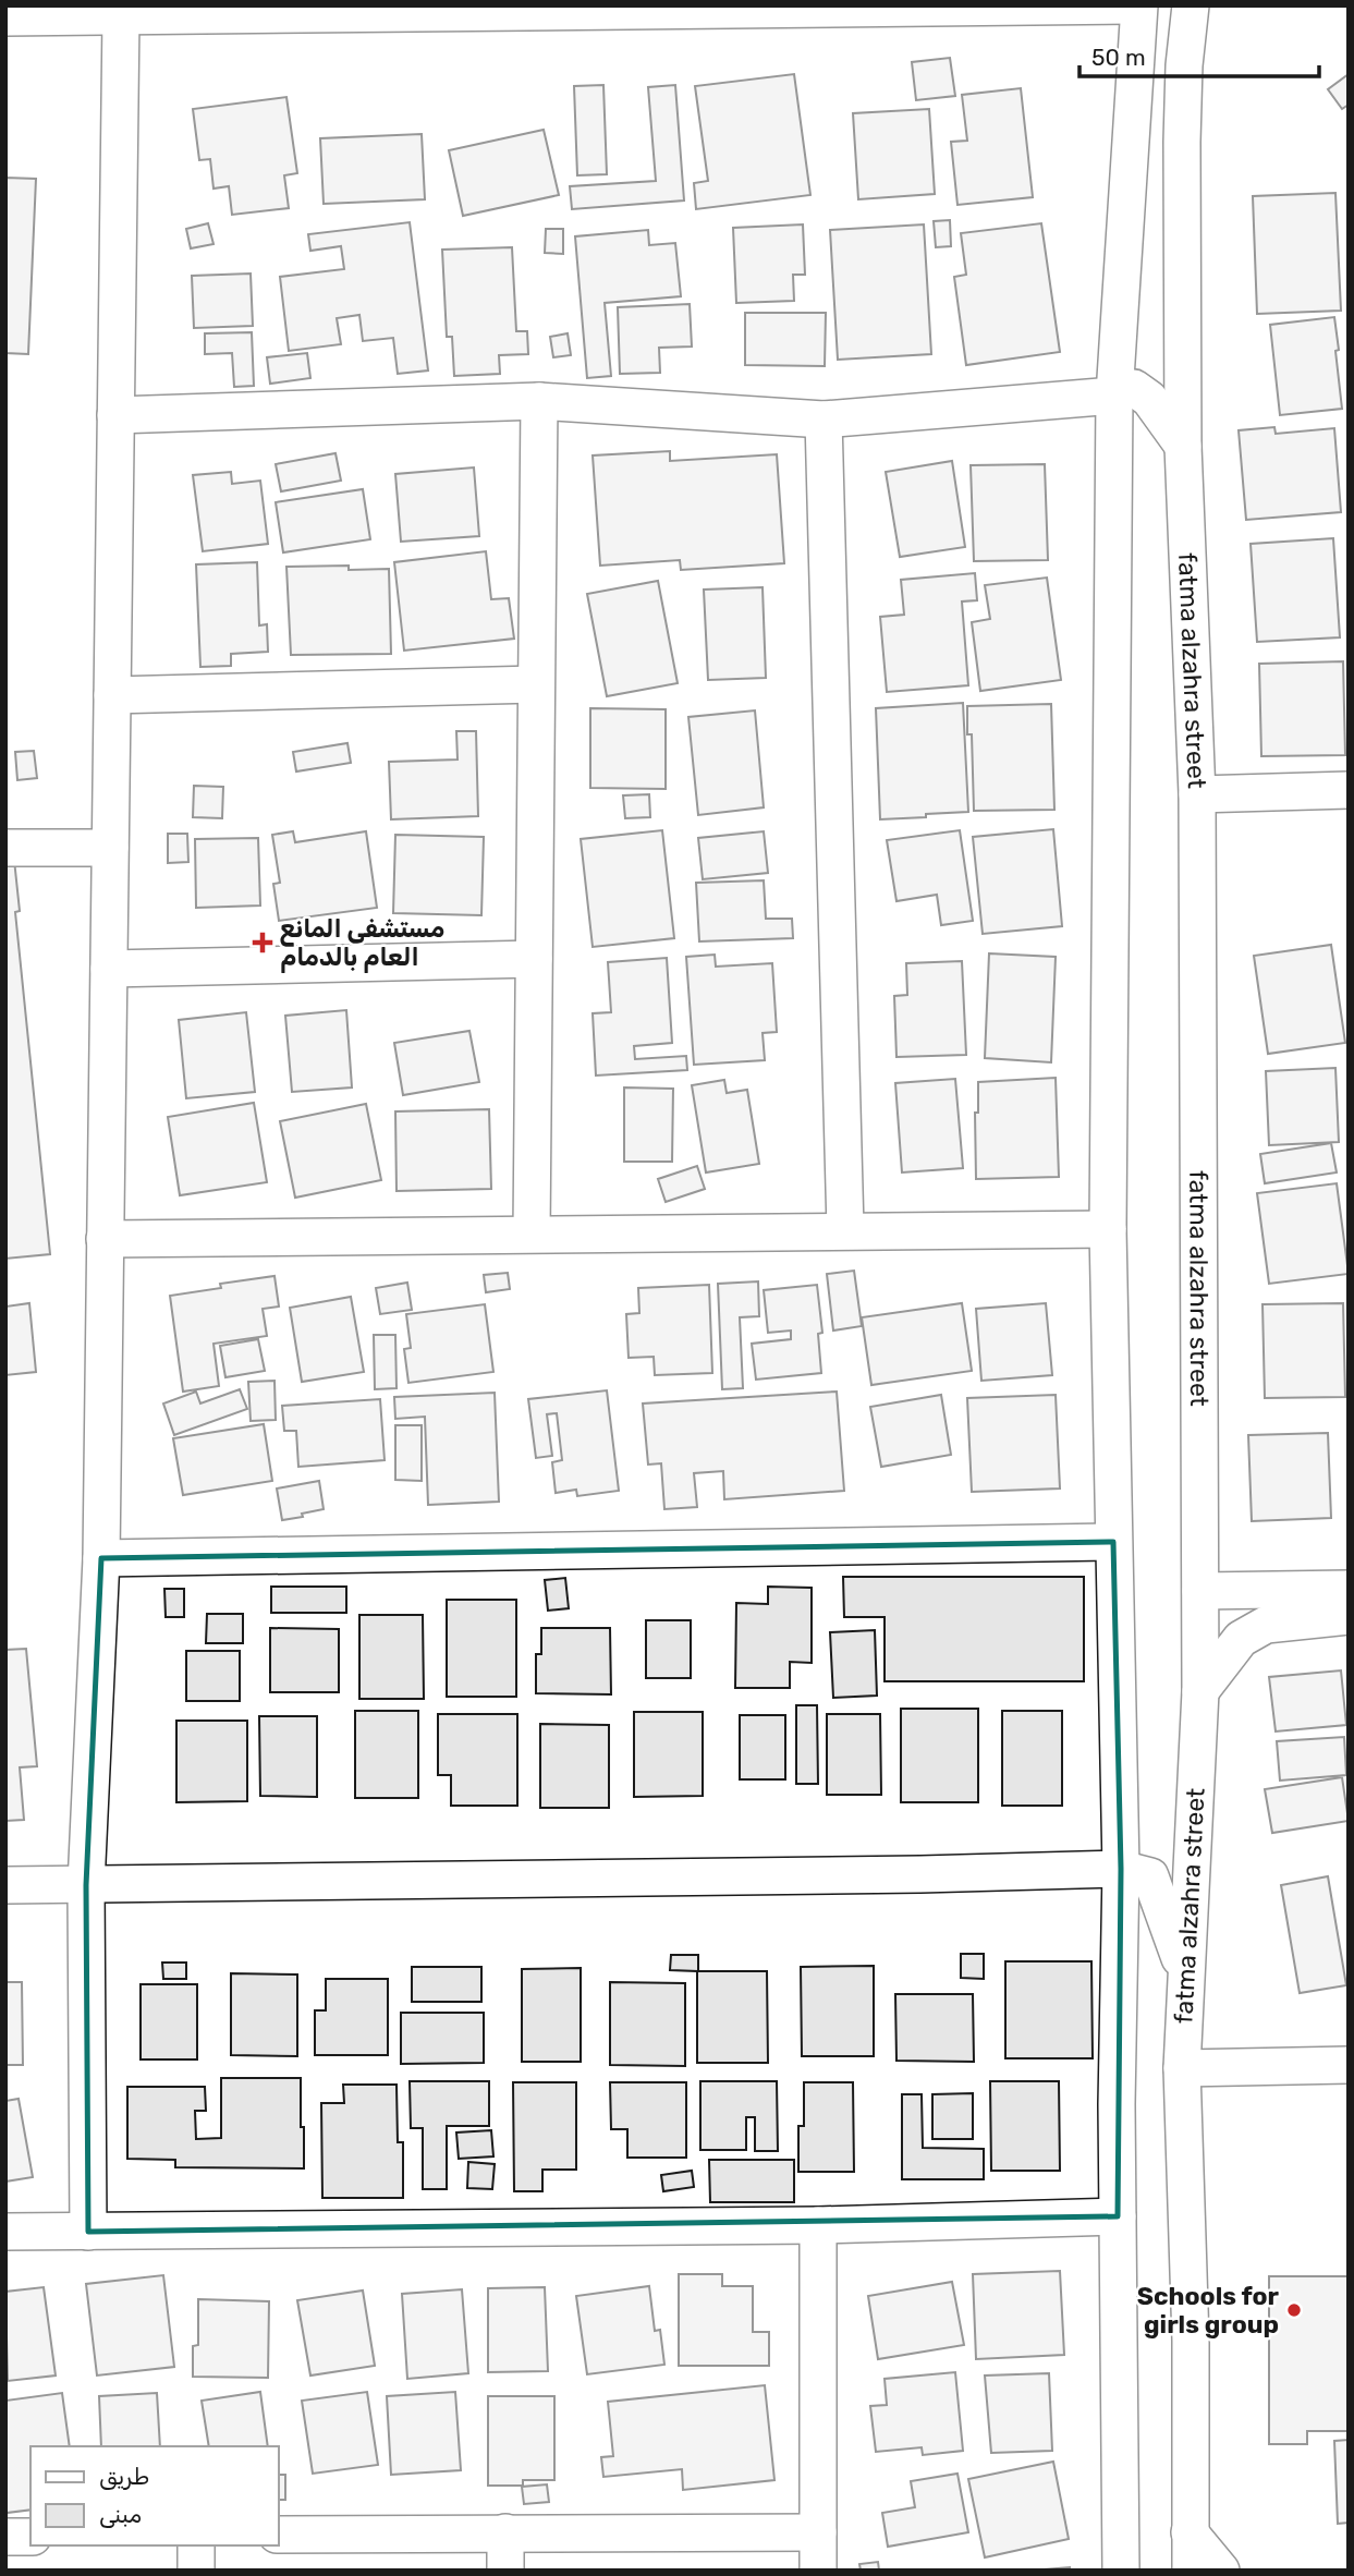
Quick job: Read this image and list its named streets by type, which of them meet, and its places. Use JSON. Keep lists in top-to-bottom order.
{
  "streets": {
    "street": ["fatma alzahra street"]
  },
  "places": {
    "health": ["مستشفى المانع العام بالدمام"],
    "other": ["Schools for girls group"]
  },
  "legend": ["طريق", "مبنى"],
  "scale_bar": "50 m"
}
